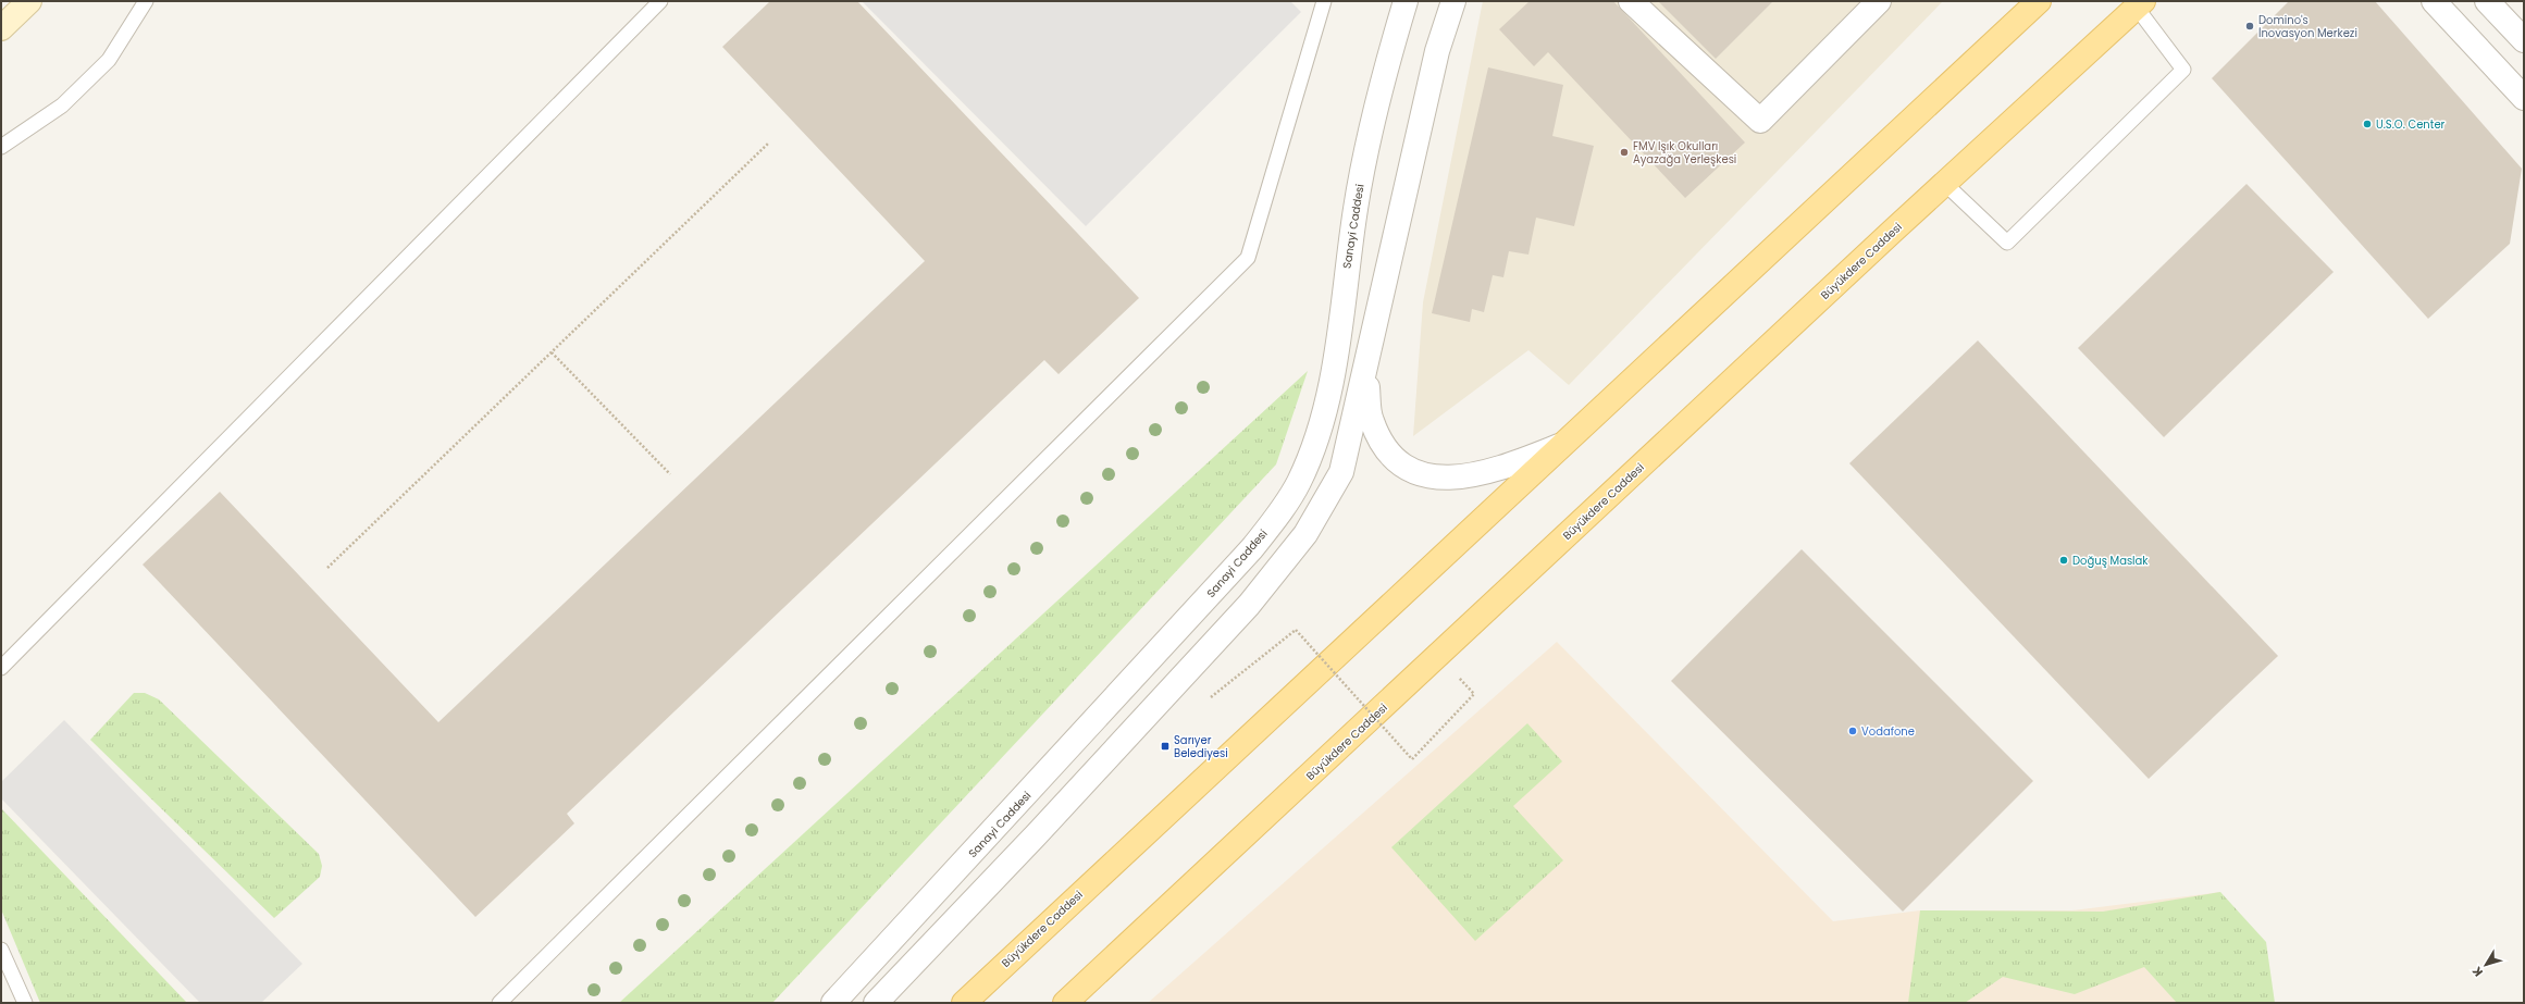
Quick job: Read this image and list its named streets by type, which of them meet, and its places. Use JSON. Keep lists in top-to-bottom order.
{
  "streets": {
    "main road": ["Büyükdere Caddesi"],
    "street": ["Sanayi Caddesi"]
  },
  "places": {
    "other": [
      "Domino's İnovasyon Merkezi",
      "U.S.O. Center",
      "FMV Işık Okulları Ayazağa Yerleşkesi",
      "Doğuş Maslak",
      "Vodafone"
    ],
    "transit": ["Sarıyer Belediyesi"]
  },
  "north": "bottom left"
}
